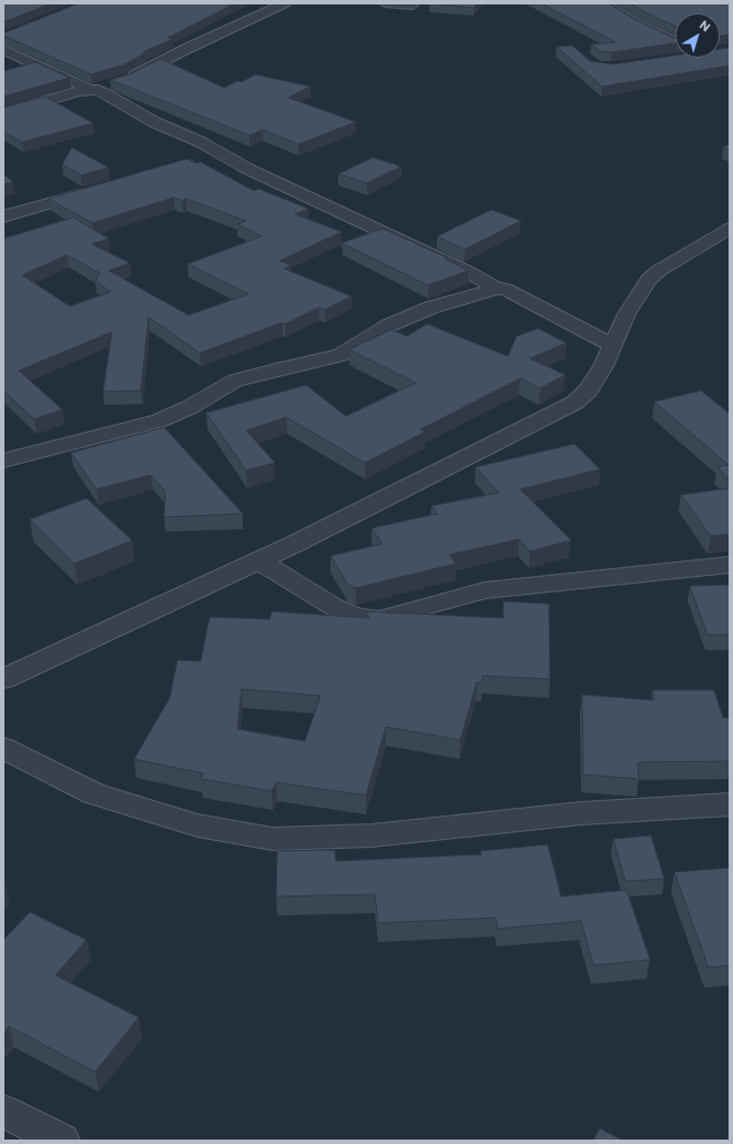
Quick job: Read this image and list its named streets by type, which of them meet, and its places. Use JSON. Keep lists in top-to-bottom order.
{
  "north": "top right"
}
